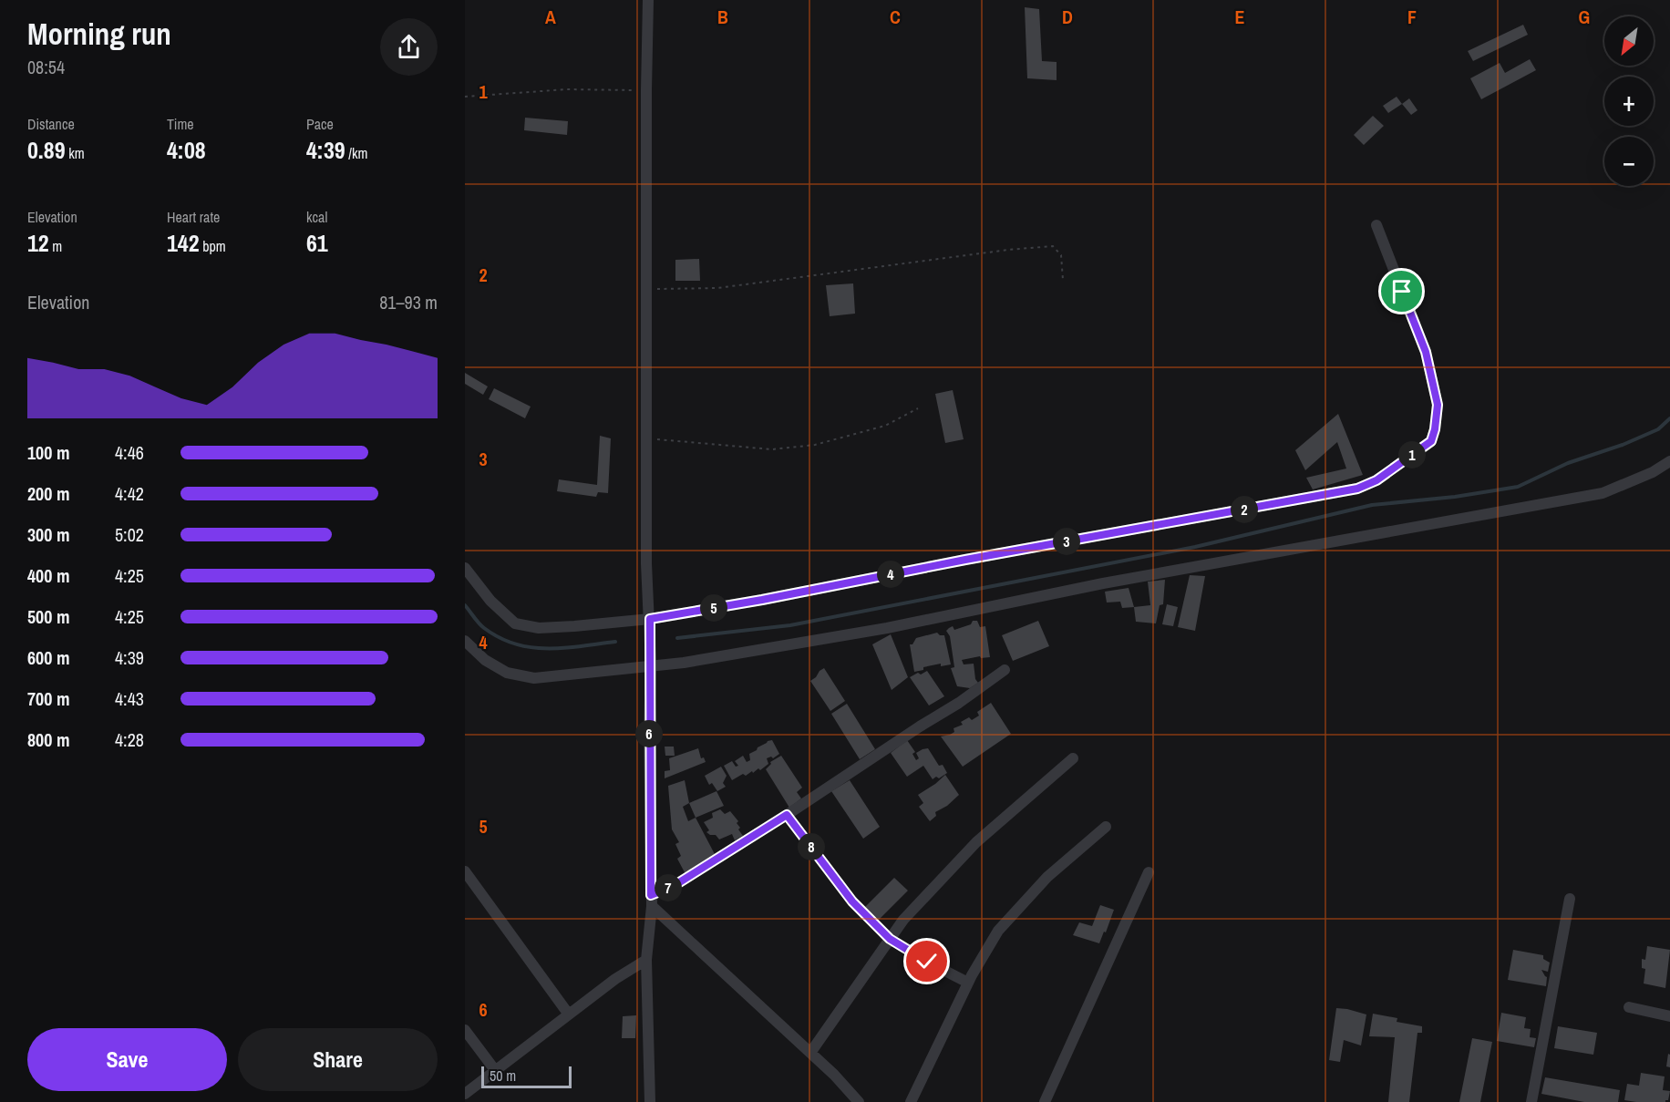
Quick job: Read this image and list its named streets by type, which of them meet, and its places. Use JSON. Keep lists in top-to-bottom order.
{
  "scale_bar": "50 m",
  "north": "bottom left",
  "page": {
    "heading": ["Morning run", "08:54"],
    "map_buttons": ["+", "−"],
    "stats": [
      ["Distance", "0.89 km"],
      ["Time", "4:08"],
      ["Pace", "4:39 /km"],
      ["Elevation", "12 m"],
      ["Heart rate", "142 bpm"],
      ["kcal", "61"]
    ],
    "chart": ["Elevation", "81–93 m"],
    "list": [
      {
        "name": "100 m",
        "note": "4:46"
      },
      {
        "name": "200 m",
        "note": "4:42"
      },
      {
        "name": "300 m",
        "note": "5:02"
      },
      {
        "name": "400 m",
        "note": "4:25"
      },
      {
        "name": "500 m",
        "note": "4:25"
      },
      {
        "name": "600 m",
        "note": "4:39"
      },
      {
        "name": "700 m",
        "note": "4:43"
      },
      {
        "name": "800 m",
        "note": "4:28"
      }
    ],
    "pins": [
      "1",
      "2",
      "3",
      "4",
      "5",
      "6",
      "8",
      "7"
    ],
    "buttons": ["Save", "Share"],
    "scale": "50 m"
  },
  "grid": {
    "columns": [
      "A",
      "B",
      "C",
      "D",
      "E",
      "F",
      "G"
    ],
    "rows": [
      "1",
      "2",
      "3",
      "4",
      "5",
      "6"
    ]
  }
}
